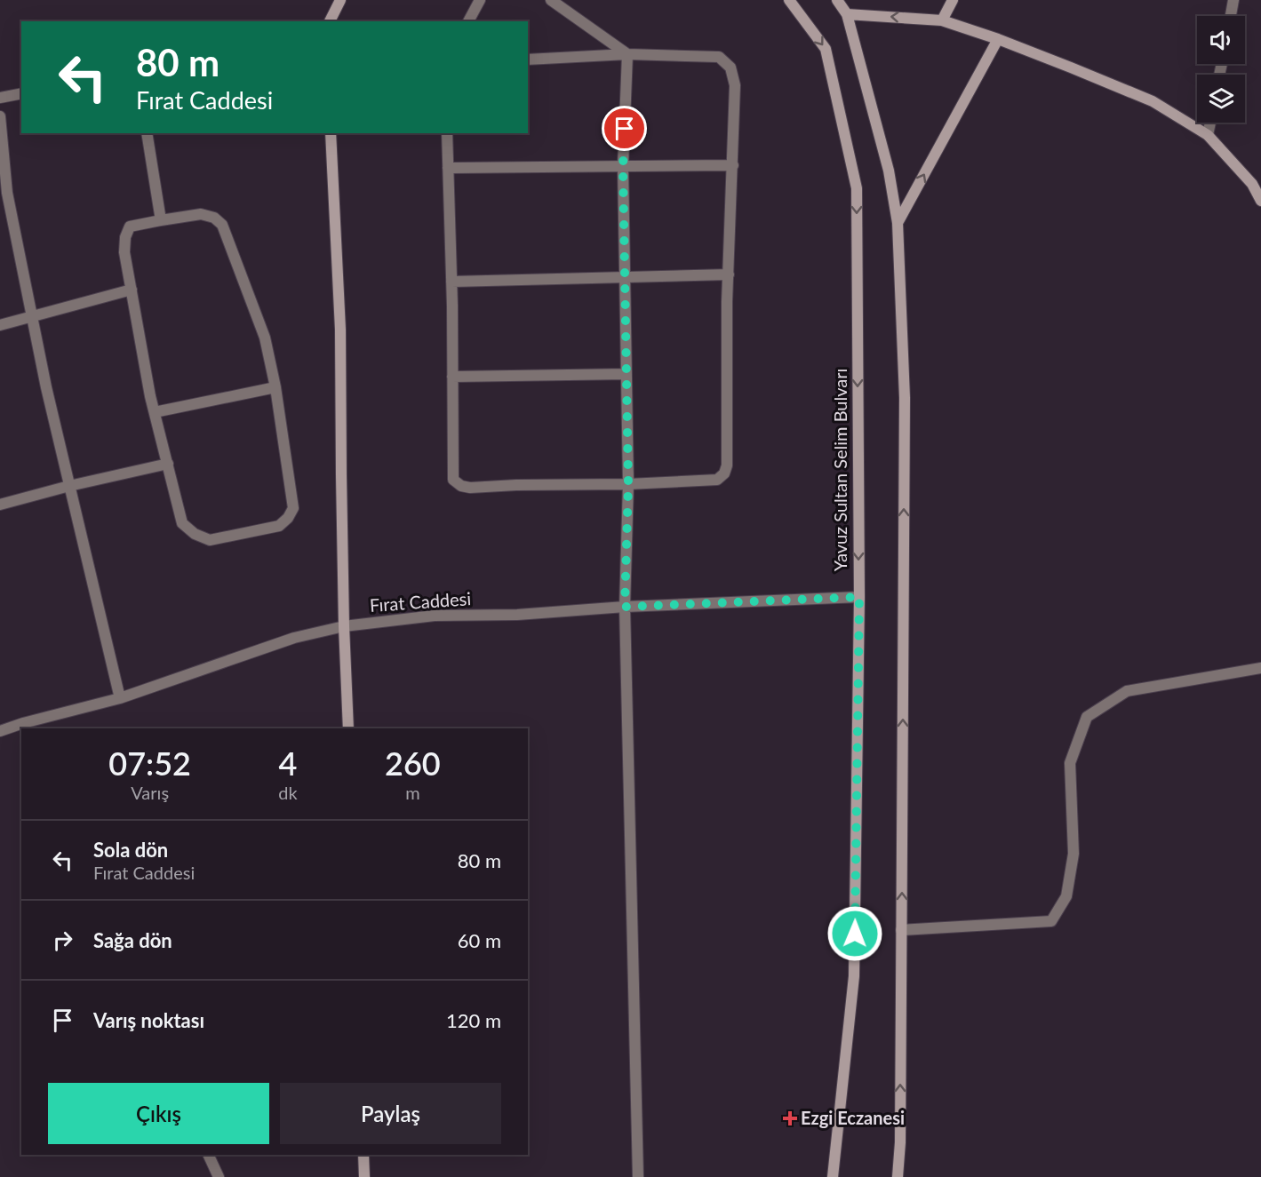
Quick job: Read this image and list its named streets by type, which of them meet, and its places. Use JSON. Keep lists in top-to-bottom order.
{
  "streets": {
    "street": ["Yavuz Sultan Selim Bulvarı", "Fırat Caddesi"]
  },
  "crossings": [
    ["Yavuz Sultan Selim Bulvarı", "Fırat Caddesi"]
  ],
  "places": {
    "health": ["Ezgi Eczanesi"]
  },
  "page": {
    "turn": ["80 m", "Fırat Caddesi"],
    "eta": [
      "07:52",
      "Varış",
      "4",
      "dk",
      "260",
      "m"
    ],
    "list": [
      {
        "name": "Sola dön",
        "note": "Fırat Caddesi",
        "value": "80 m"
      },
      {
        "name": "Sağa dön",
        "value": "60 m"
      },
      {
        "name": "Varış noktası",
        "value": "120 m"
      }
    ],
    "buttons": ["Çıkış", "Paylaş"]
  }
}
